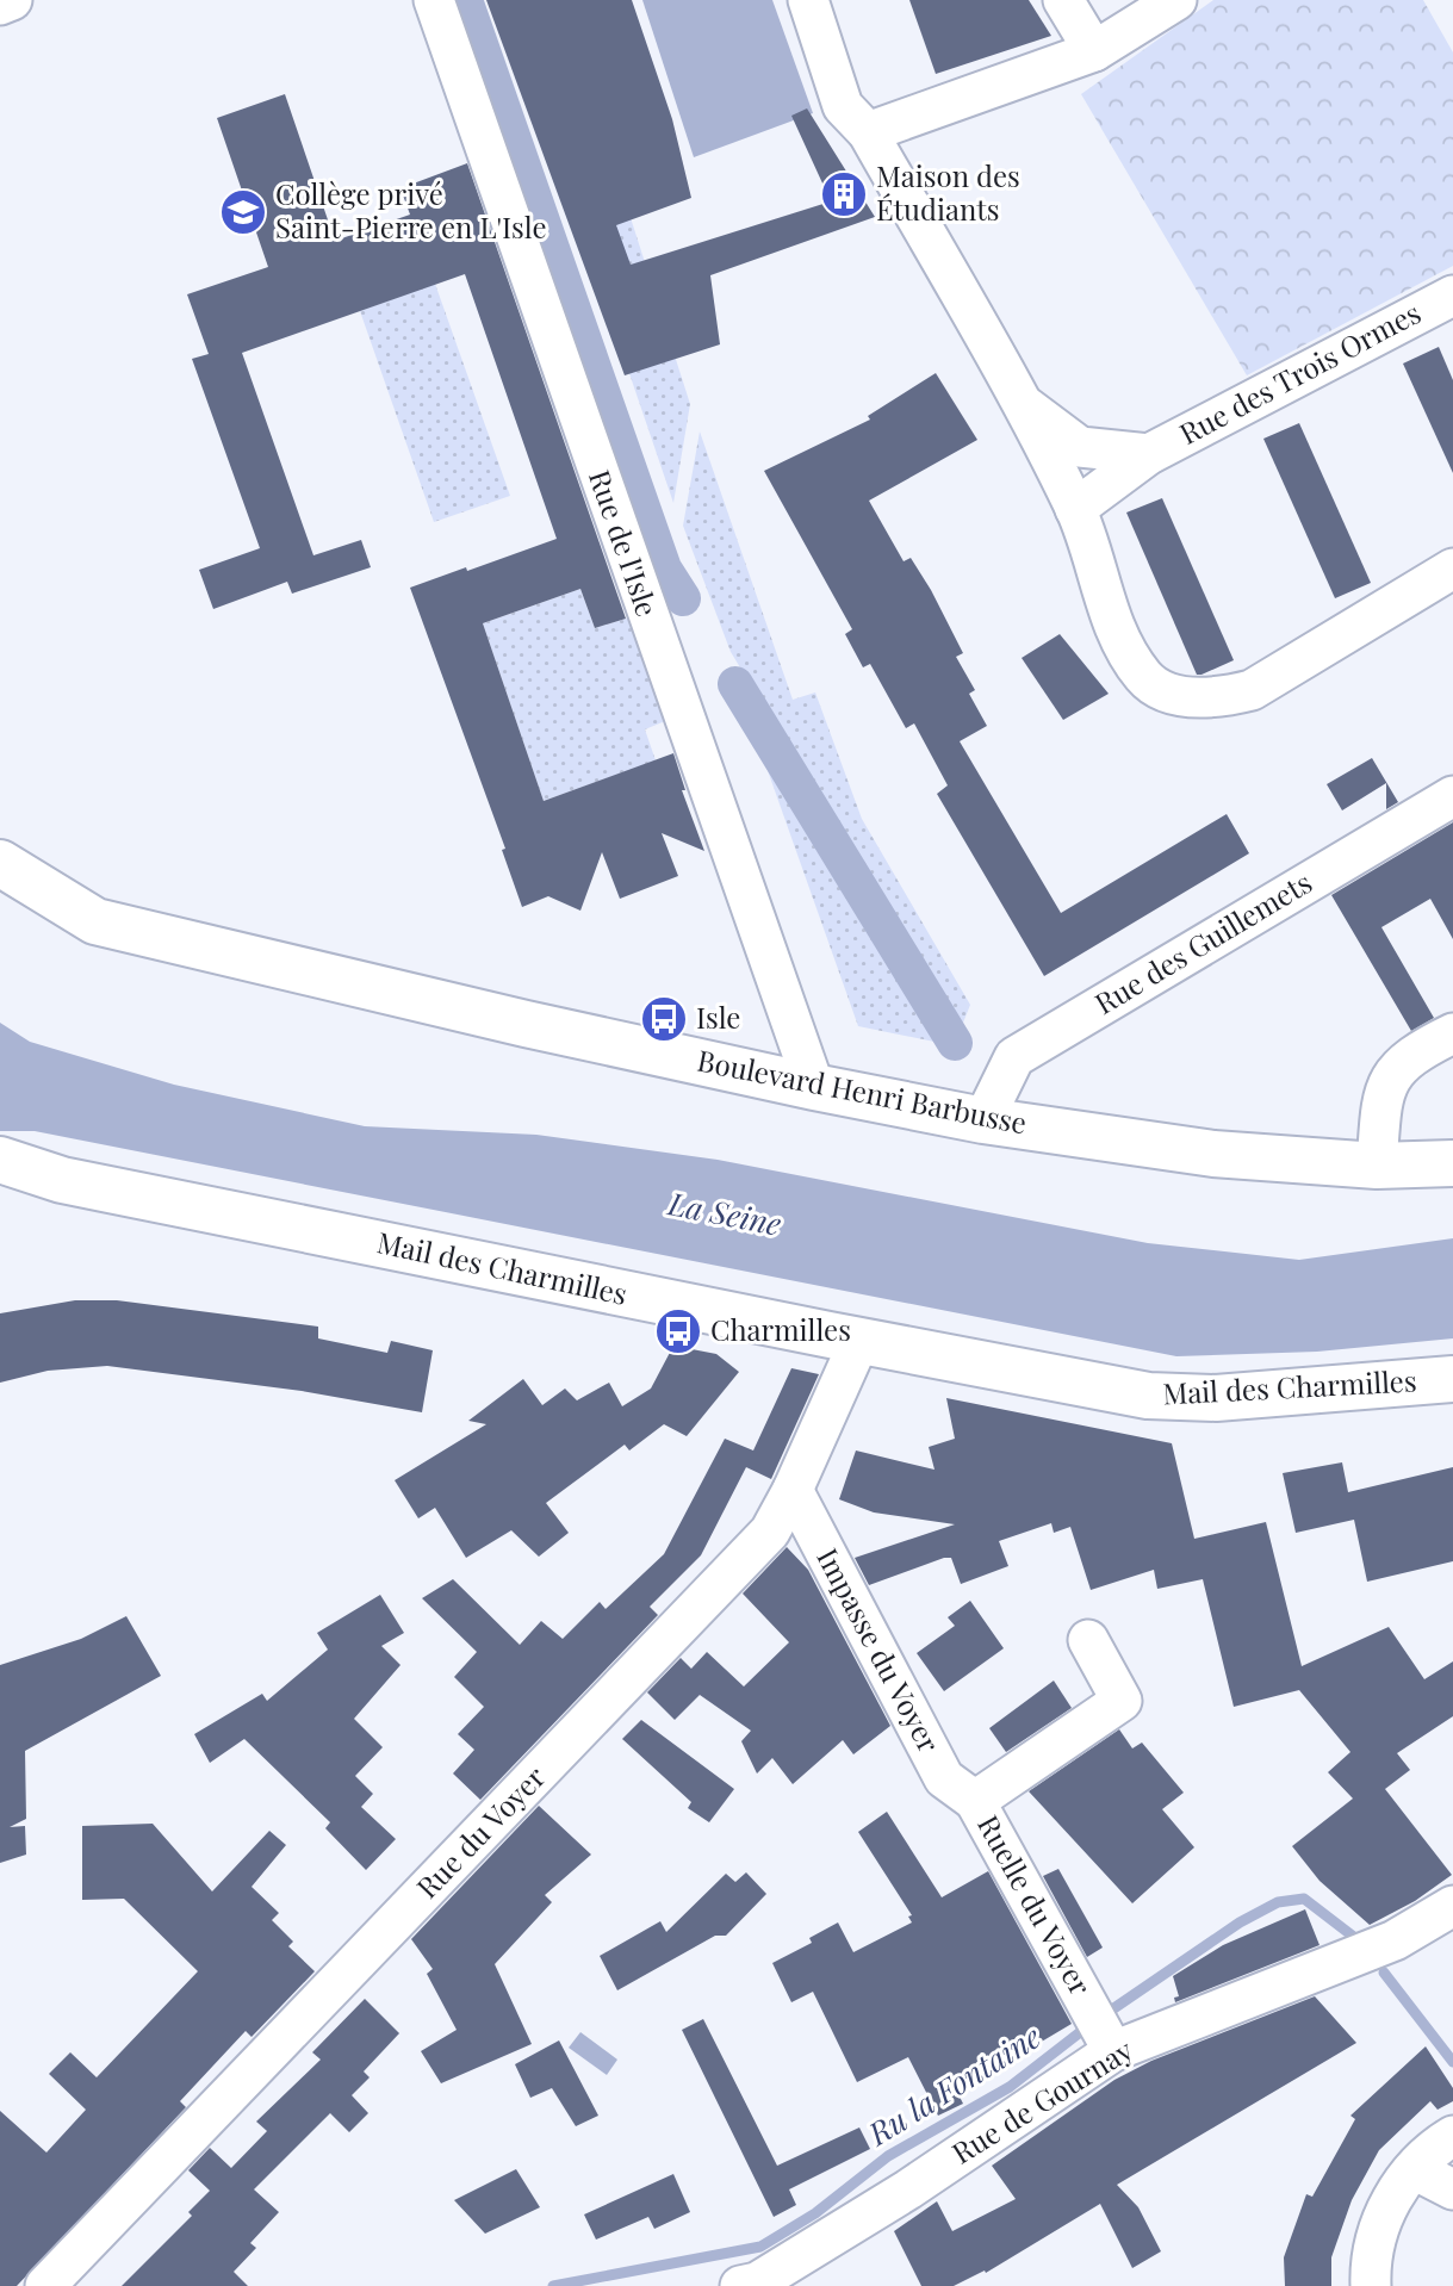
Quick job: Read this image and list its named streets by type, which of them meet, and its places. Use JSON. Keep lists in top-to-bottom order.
{
  "streets": {
    "main road": ["Boulevard Henri Barbusse", "Mail des Charmilles"],
    "street": [
      "Rue des Trois Ormes",
      "Rue de l'Isle",
      "Rue des Guillemets",
      "Impasse du Voyer",
      "Rue du Voyer",
      "Ruelle du Voyer",
      "Rue de Gournay"
    ]
  },
  "crossings": [
    ["Rue de l'Isle", "Boulevard Henri Barbusse"],
    ["Rue des Guillemets", "Boulevard Henri Barbusse"],
    ["Mail des Charmilles", "Rue du Voyer"],
    ["Impasse du Voyer", "Rue du Voyer"],
    ["Impasse du Voyer", "Ruelle du Voyer"],
    ["Ruelle du Voyer", "Rue de Gournay"]
  ],
  "water": ["La Seine", "Ru la Fontaine"],
  "places": {
    "building": ["Maison des Étudiants"],
    "school or university": ["Collège privé Saint-Pierre en L'Isle"],
    "bus stop": ["Isle", "Charmilles"]
  }
}
